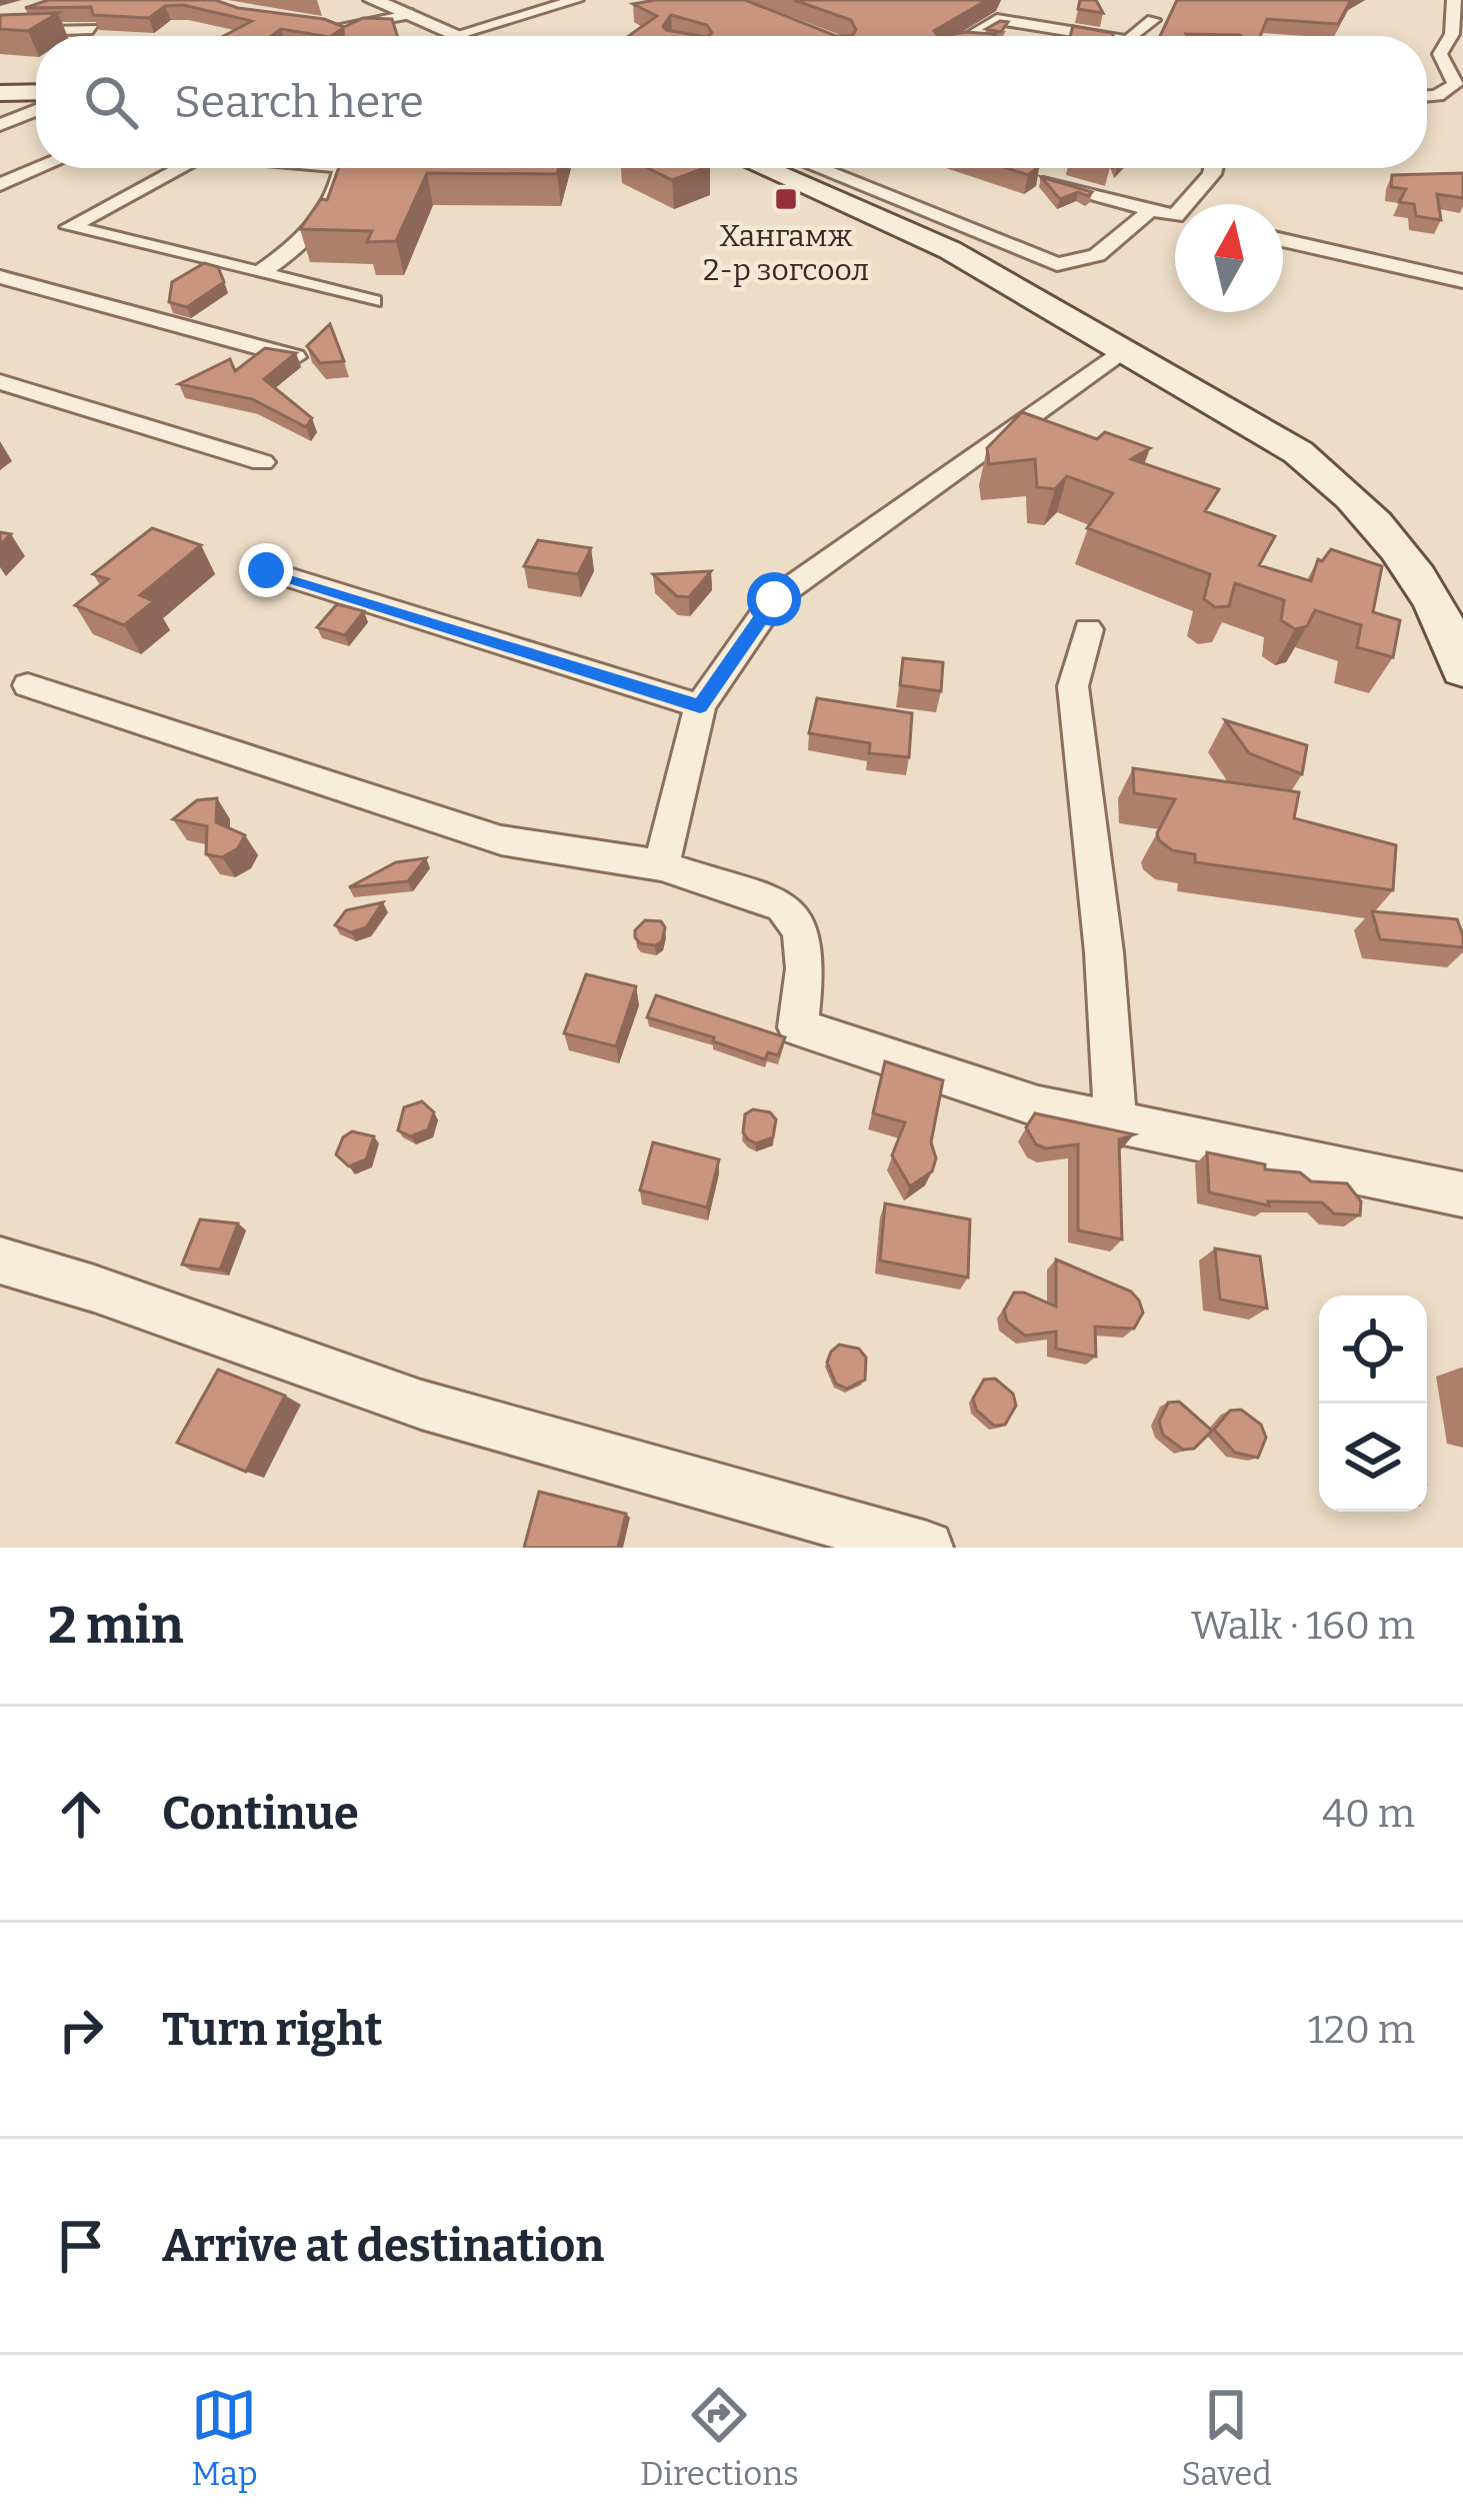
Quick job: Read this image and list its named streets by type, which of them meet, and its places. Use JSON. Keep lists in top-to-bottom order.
{
  "places": {
    "transit": ["Хангамж 2-р зогсоол"]
  },
  "north": "top",
  "page": {
    "search": "Search here",
    "heading": ["2 min", "Walk · 160 m"],
    "list": [
      ["Continue", "40 m"],
      ["Turn right", "120 m"],
      "Arrive at destination"
    ],
    "nav": ["Map", "Directions", "Saved"]
  }
}
